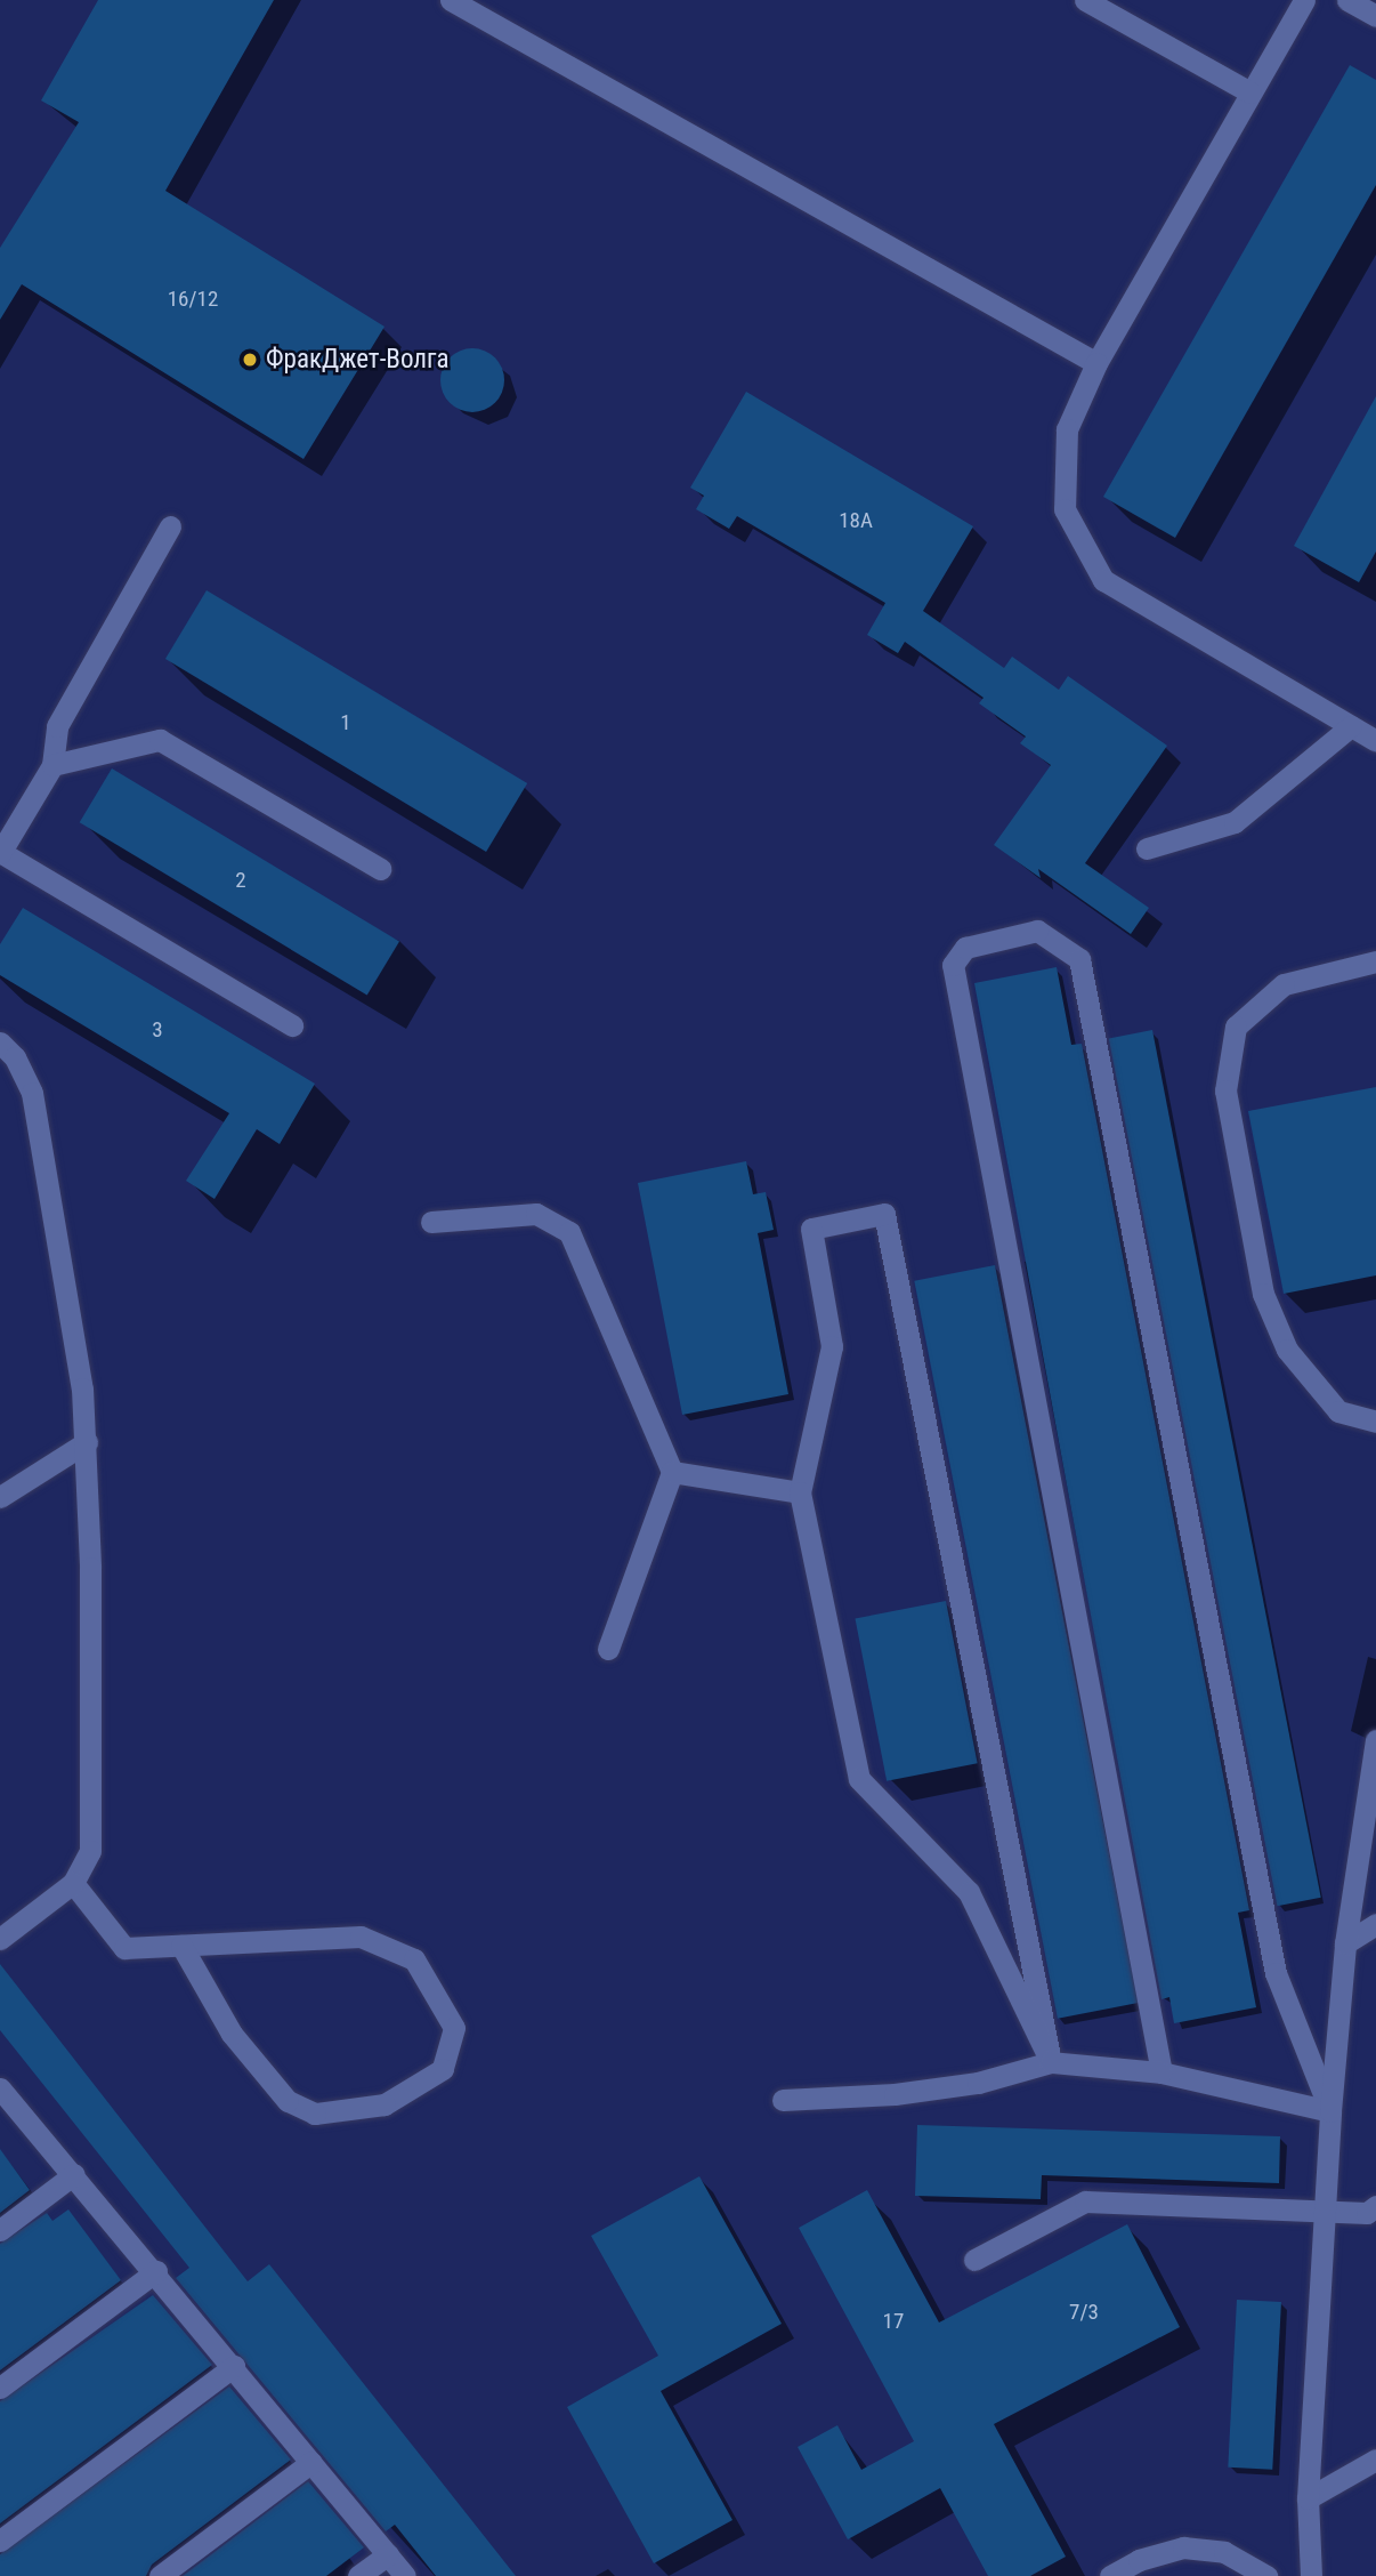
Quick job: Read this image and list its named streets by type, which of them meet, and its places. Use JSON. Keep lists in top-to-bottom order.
{
  "places": ["ФракДжет-Волга"],
  "house_numbers": [
    "16/12",
    "18А",
    "1",
    "2",
    "3",
    "7/3",
    "17"
  ]
}
